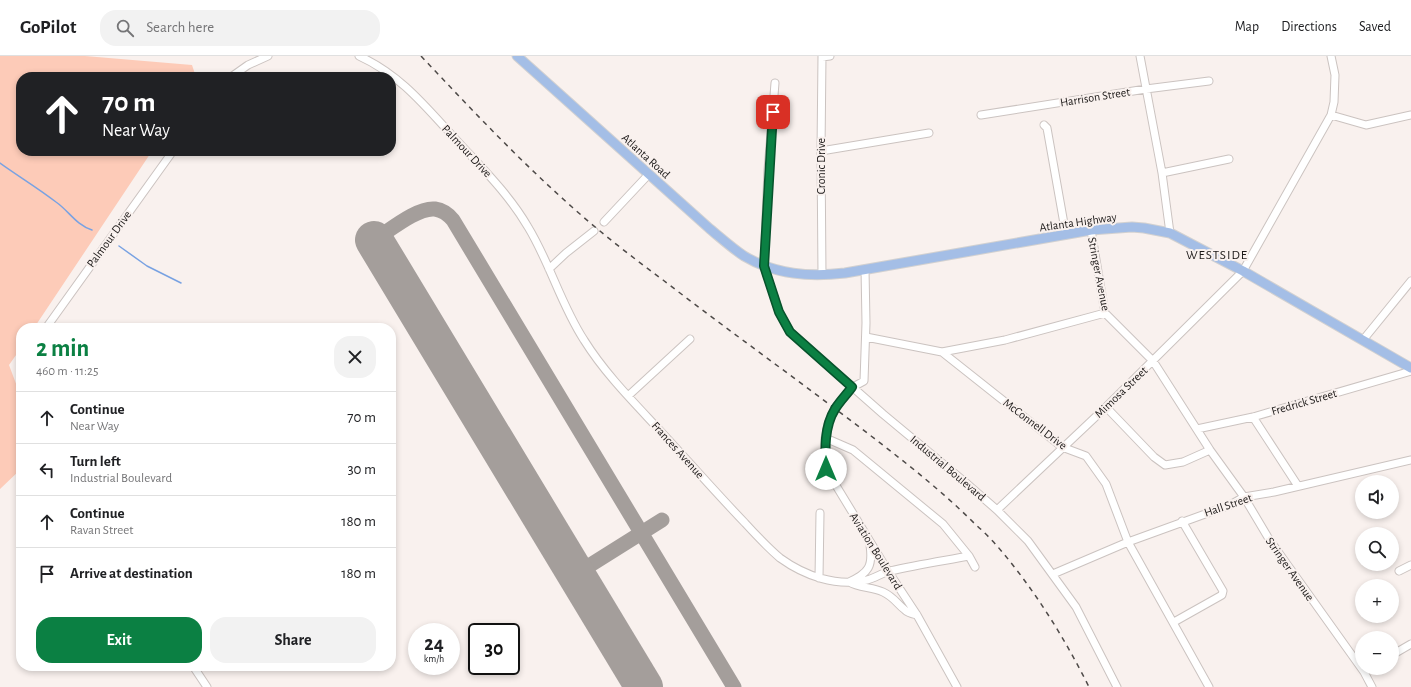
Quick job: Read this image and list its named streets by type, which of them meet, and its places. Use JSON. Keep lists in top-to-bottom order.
{
  "streets": {
    "main road": ["Atlanta Road", "Atlanta Highway"],
    "street": [
      "Harrison Street",
      "Palmour Drive",
      "Cronic Drive",
      "Stringer Avenue",
      "Mimosa Street",
      "Fredrick Street",
      "McConnell Drive",
      "Frances Avenue",
      "Industrial Boulevard",
      "Hall Street",
      "Aviation Boulevard"
    ]
  },
  "crossings": [
    ["Palmour Drive", "Frances Avenue"],
    ["Atlanta Road", "Atlanta Highway"],
    ["Atlanta Road", "Industrial Boulevard"],
    ["Cronic Drive", "Atlanta Highway"],
    ["Atlanta Highway", "Stringer Avenue"],
    ["Atlanta Highway", "Mimosa Street"],
    ["Atlanta Highway", "Industrial Boulevard"],
    ["Stringer Avenue", "Mimosa Street"],
    ["Stringer Avenue", "Fredrick Street"],
    ["Stringer Avenue", "Hall Street"],
    ["Mimosa Street", "McConnell Drive"],
    ["Mimosa Street", "Industrial Boulevard"],
    ["McConnell Drive", "Hall Street"],
    ["Frances Avenue", "Aviation Boulevard"],
    ["Industrial Boulevard", "Hall Street"],
    ["Industrial Boulevard", "Aviation Boulevard"]
  ],
  "districts": ["WESTSIDE"],
  "page": {
    "header": "GoPilot",
    "search": "Search here",
    "nav": ["Map", "Directions", "Saved"],
    "turn": ["70 m", "Near Way"],
    "heading": ["2 min", "460 m · 11:25"],
    "list": [
      {
        "name": "Continue",
        "note": "Near Way",
        "value": "70 m"
      },
      {
        "name": "Turn left",
        "note": "Industrial Boulevard",
        "value": "30 m"
      },
      {
        "name": "Continue",
        "note": "Ravan Street",
        "value": "180 m"
      },
      {
        "name": "Arrive at destination",
        "value": "180 m"
      }
    ],
    "map_buttons": ["+", "−"],
    "buttons": ["Exit", "Share"],
    "speed": "24 km/h",
    "limit": "30"
  }
}
